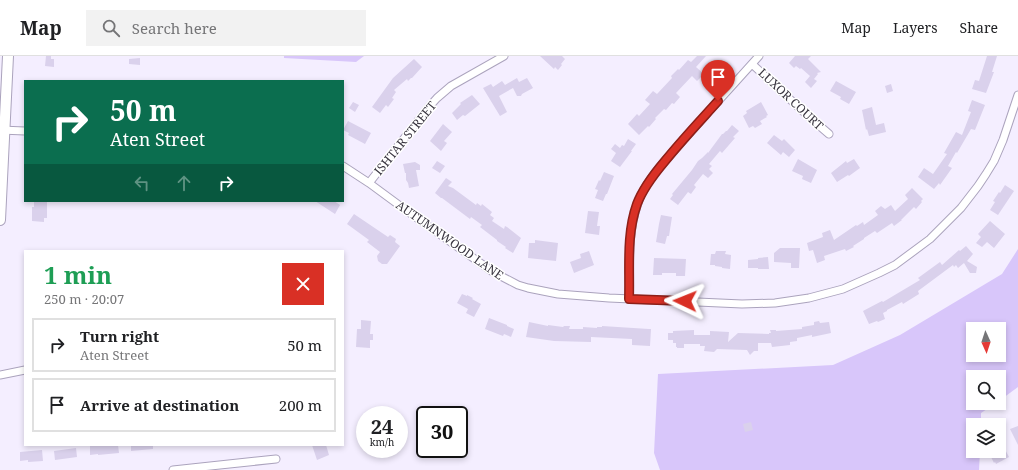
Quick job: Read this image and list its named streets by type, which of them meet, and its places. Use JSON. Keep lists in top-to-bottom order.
{
  "streets": {
    "street": ["LUXOR COURT", "ISHTAR STREET", "AUTUMNWOOD LANE"]
  },
  "crossings": [
    ["ISHTAR STREET", "AUTUMNWOOD LANE"]
  ],
  "north": "bottom",
  "page": {
    "header": "Map",
    "search": "Search here",
    "nav": ["Map", "Layers", "Share"],
    "turn": ["50 m", "Aten Street"],
    "heading": ["1 min", "250 m · 20:07"],
    "list": [
      {
        "name": "Turn right",
        "note": "Aten Street",
        "value": "50 m"
      },
      {
        "name": "Arrive at destination",
        "value": "200 m"
      }
    ],
    "speed": "24 km/h",
    "limit": "30"
  }
}
